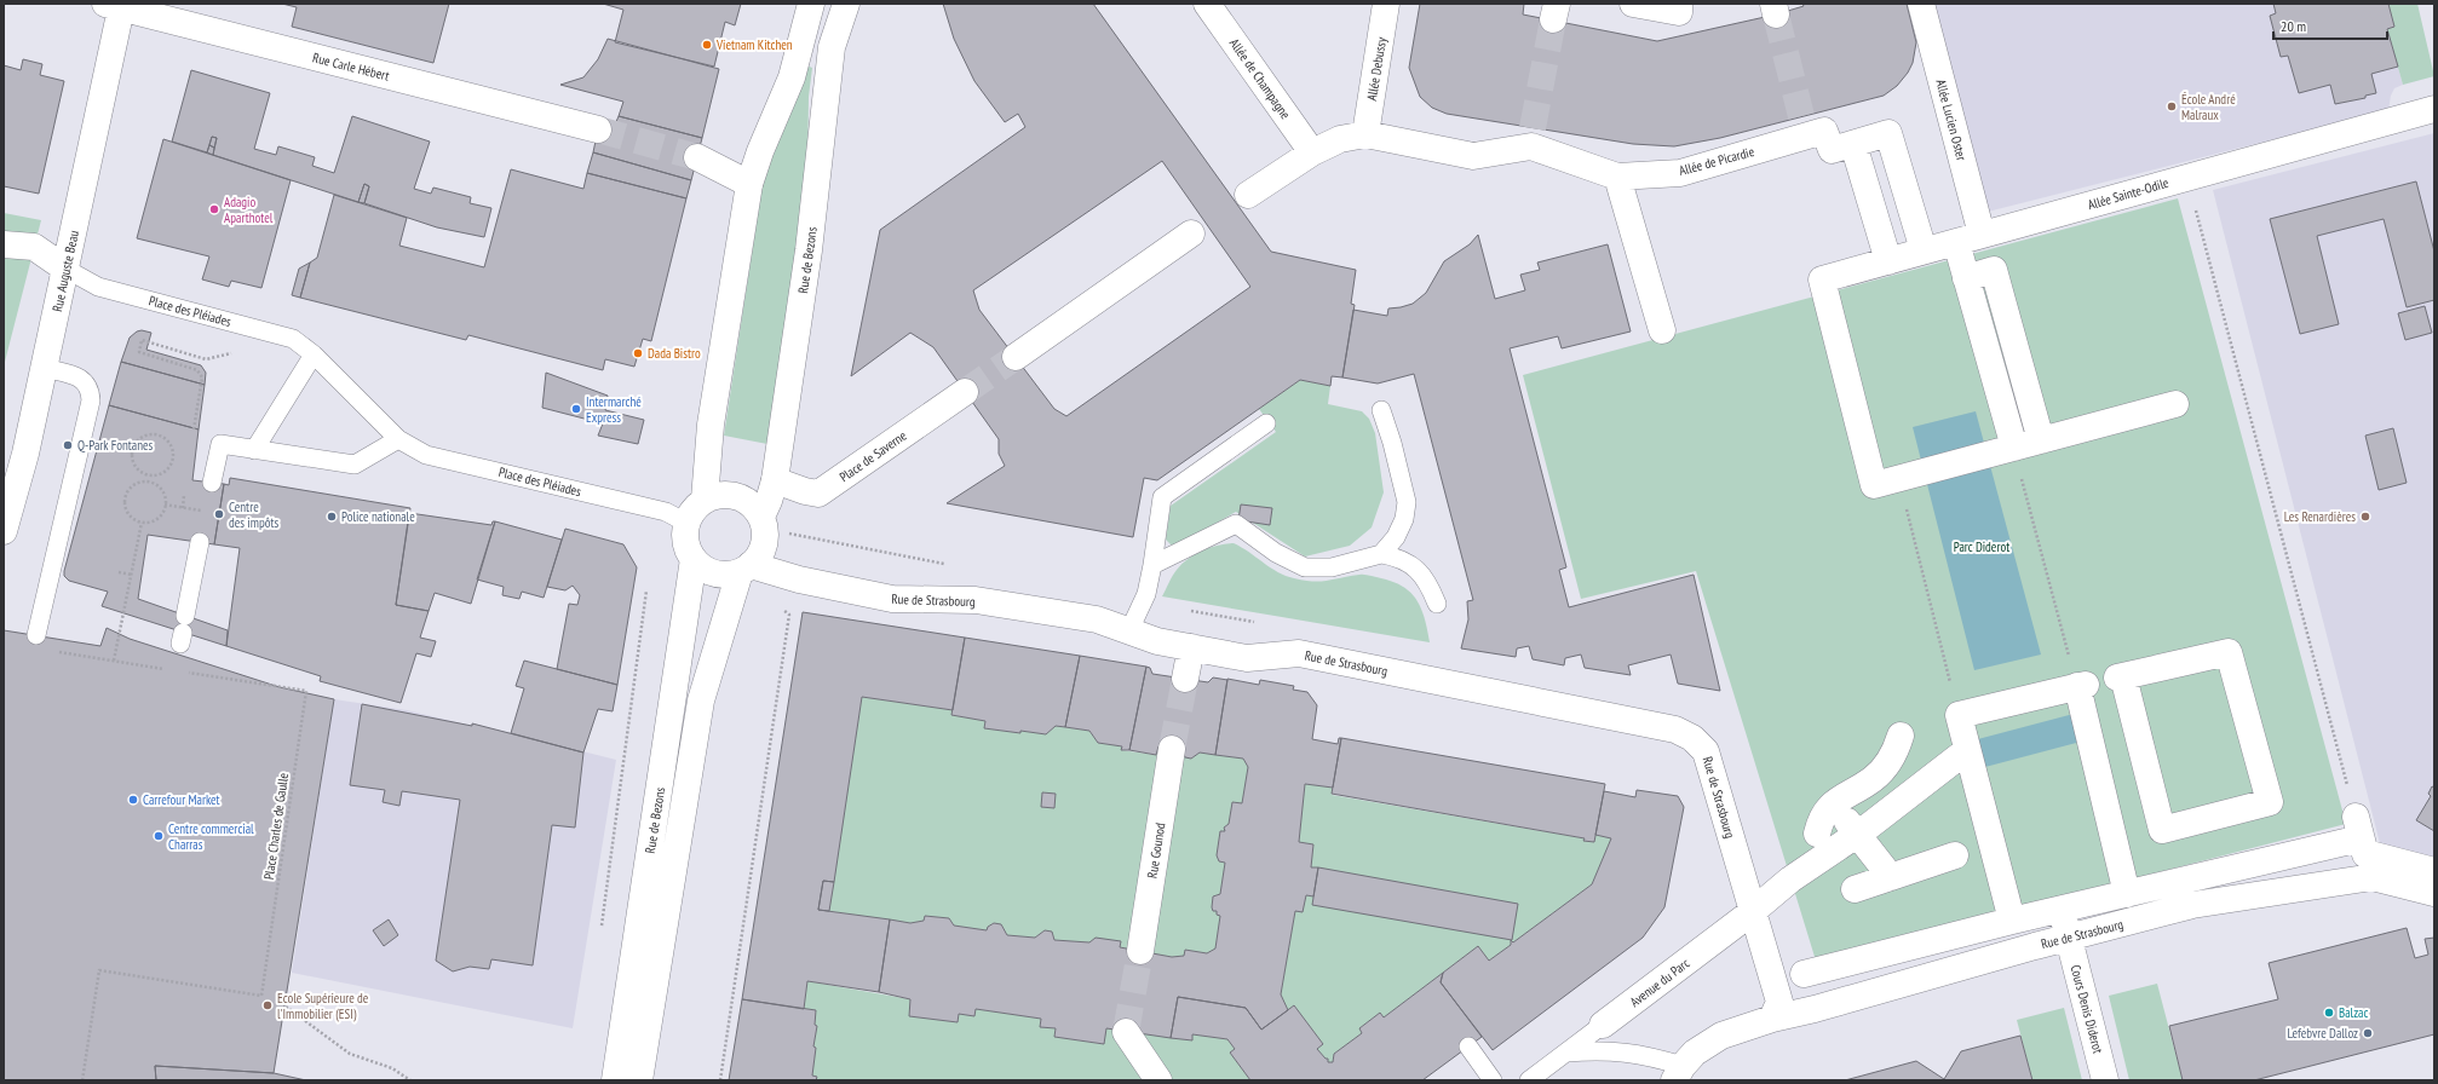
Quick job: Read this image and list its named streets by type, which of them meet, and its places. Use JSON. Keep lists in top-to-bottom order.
{
  "streets": {
    "street": [
      "Rue Carle Hébert",
      "Allée Debussy",
      "Allée de Champagne",
      "Allée Lucien Oster",
      "Allée de Picardie",
      "Allée Sainte-Odile",
      "Rue de Bezons",
      "Rue Auguste Beau",
      "Place de Saverne",
      "Rue de Strasbourg",
      "Rue Gounod",
      "Avenue du Parc",
      "Cours Denis Diderot"
    ],
    "lane": ["Place des Pléiades"],
    "path": ["Place Charles de Gaulle"]
  },
  "crossings": [
    ["Rue Carle Hébert", "Rue Auguste Beau"],
    ["Allée Debussy", "Allée de Picardie"],
    ["Allée de Champagne", "Allée de Picardie"],
    ["Allée Lucien Oster", "Allée Sainte-Odile"],
    ["Allée de Picardie", "Allée Sainte-Odile"],
    ["Rue de Bezons", "Place des Pléiades"],
    ["Rue de Bezons", "Place de Saverne"],
    ["Rue de Bezons", "Rue de Strasbourg"],
    ["Rue Auguste Beau", "Place des Pléiades"],
    ["Place des Pléiades", "Rue de Strasbourg"],
    ["Rue de Strasbourg", "Avenue du Parc"],
    ["Rue de Strasbourg", "Cours Denis Diderot"]
  ],
  "parks": ["Parc Diderot"],
  "places": [
    "Vietnam Kitchen",
    "École André Malraux",
    "Adagio Aparthotel",
    "Dada Bistro",
    "Intermarché Express",
    "Q-Park Fontanes",
    "Centre des impôts",
    "Police nationale",
    "Les Renardières",
    "Carrefour Market",
    "Centre commercial Charras",
    "Ecole Supérieure de l'Immobilier (ESI)",
    "Balzac",
    "Lefebvre Dalloz"
  ],
  "scale_bar": "20 m"
}
